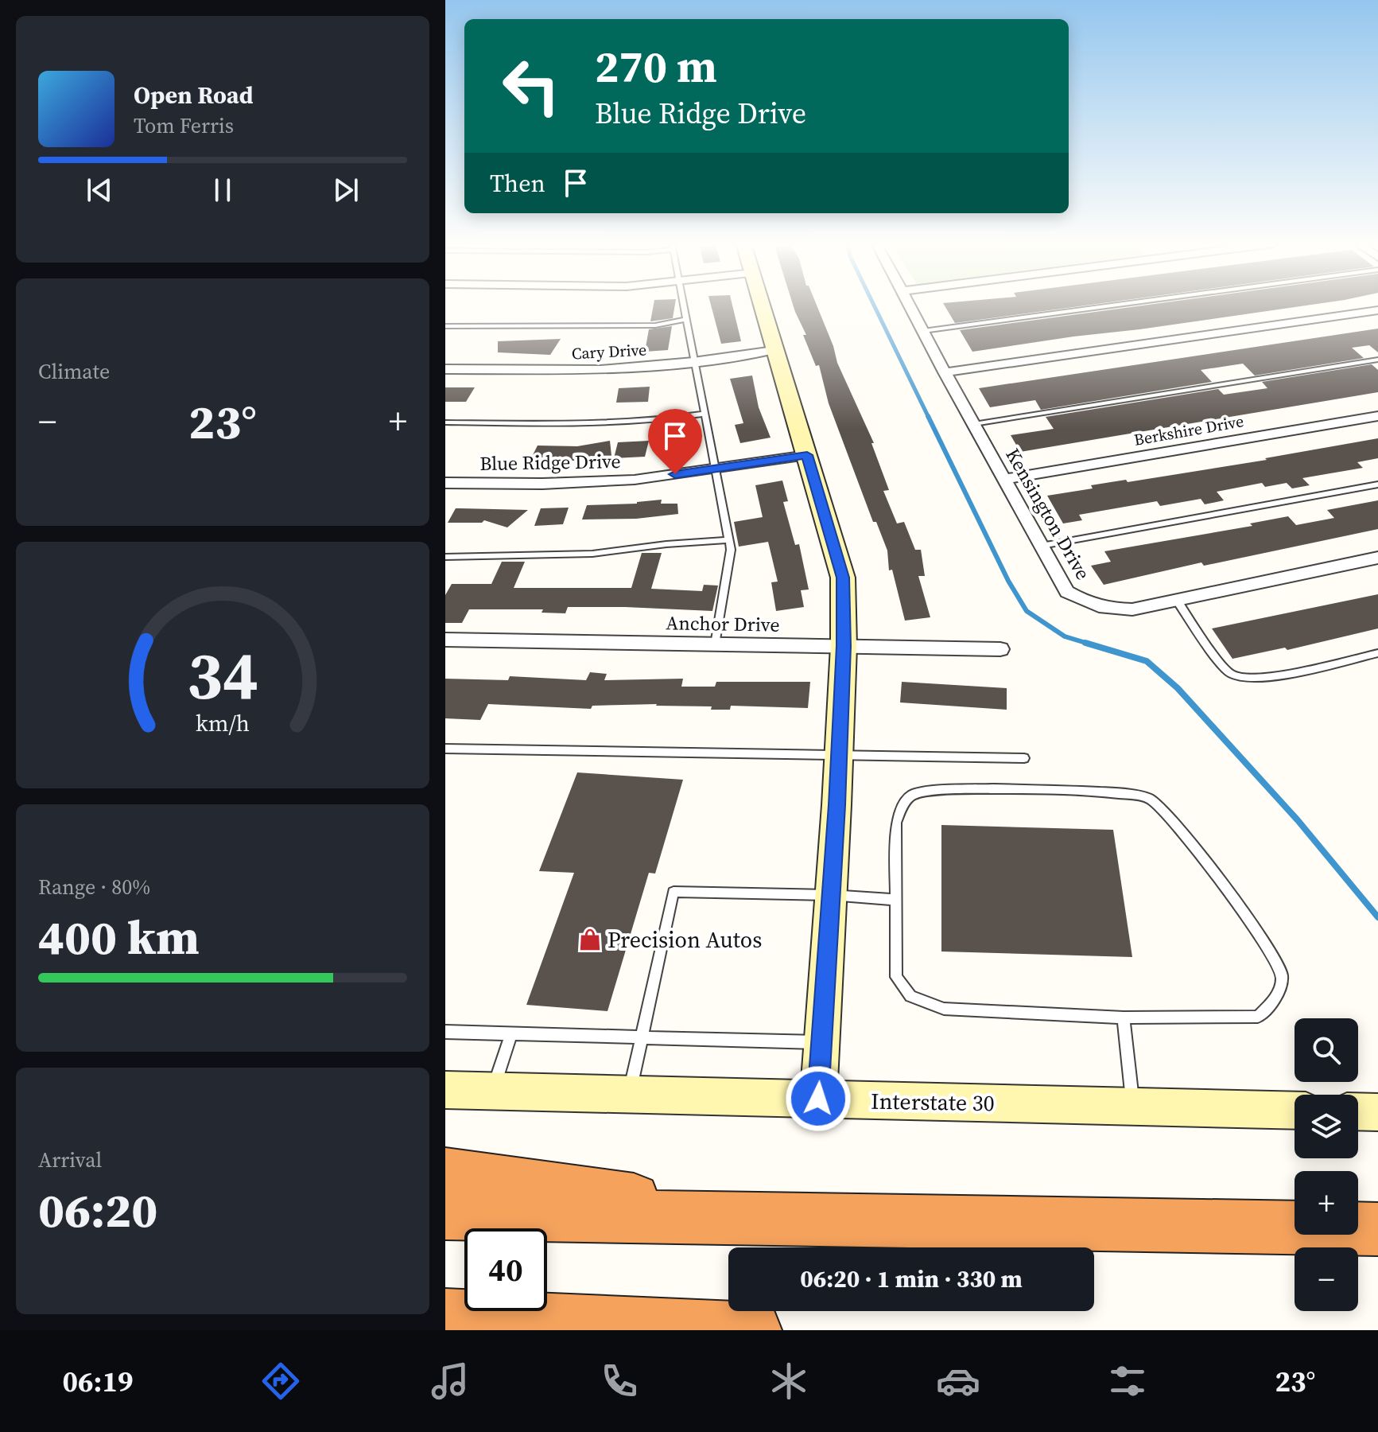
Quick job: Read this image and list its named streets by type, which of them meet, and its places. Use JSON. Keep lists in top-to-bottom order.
{
  "streets": {
    "street": [
      "Cary Drive",
      "Berkshire Drive",
      "Blue Ridge Drive",
      "Kensington Drive",
      "Anchor Drive",
      "Interstate 30"
    ]
  },
  "crossings": [
    ["Berkshire Drive", "Kensington Drive"]
  ],
  "places": {
    "shop": ["Precision Autos"]
  },
  "page": {
    "turn": ["270 m", "Blue Ridge Drive"],
    "song": ["Open Road", "Tom Ferris"],
    "then": "Then",
    "tile": [
      "Climate",
      ["Range · 80%", "400 km"],
      ["Arrival", "06:20"]
    ],
    "heat": ["−", "23°", "+"],
    "map_buttons": ["+", "−"],
    "limit": "40",
    "trip": "06:20 · 1 min · 330 m",
    "tabs": ["06:19", "23°"],
    "gauge": ["34", "km/h"]
  }
}
